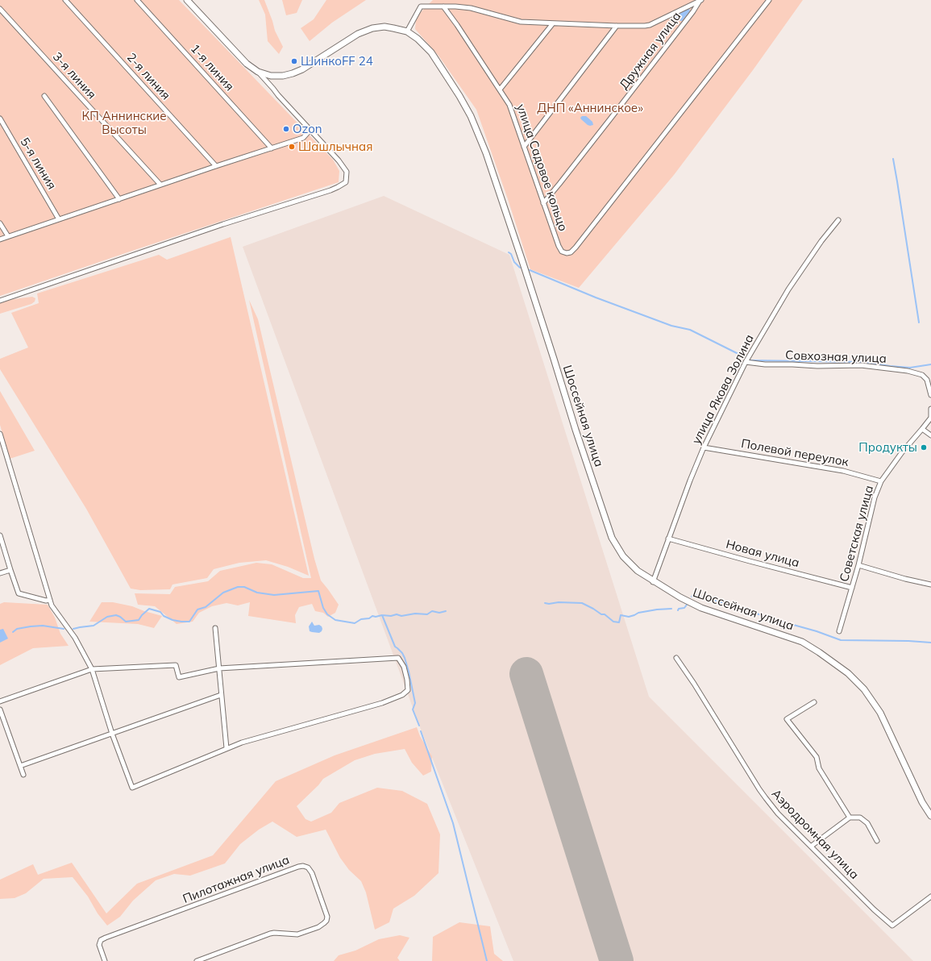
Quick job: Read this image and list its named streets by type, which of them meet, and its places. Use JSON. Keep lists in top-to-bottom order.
{
  "streets": {
    "main road": ["Шоссейная улица"],
    "street": [
      "Дружная улица",
      "1-я линия",
      "3-я линия",
      "2-я линия",
      "5-я линия",
      "улица Садовое кольцо",
      "Совхозная улица",
      "улица Якова Золина",
      "Полевой переулок",
      "Советская улица",
      "Новая улица",
      "Аэродромная улица",
      "Пилотажная улица"
    ]
  },
  "crossings": [
    ["Дружная улица", "улица Садовое кольцо"],
    ["Совхозная улица", "улица Якова Золина"],
    ["улица Якова Золина", "Шоссейная улица"],
    ["улица Якова Золина", "Полевой переулок"],
    ["улица Якова Золина", "Новая улица"],
    ["Полевой переулок", "Советская улица"],
    ["Советская улица", "Новая улица"]
  ],
  "parks": ["ДНП «Аннинское»", "КП Аннинские Высоты"],
  "places": [
    "ШинкоFF 24",
    "Ozon",
    "Шашлычная",
    "Продукты"
  ]
}
